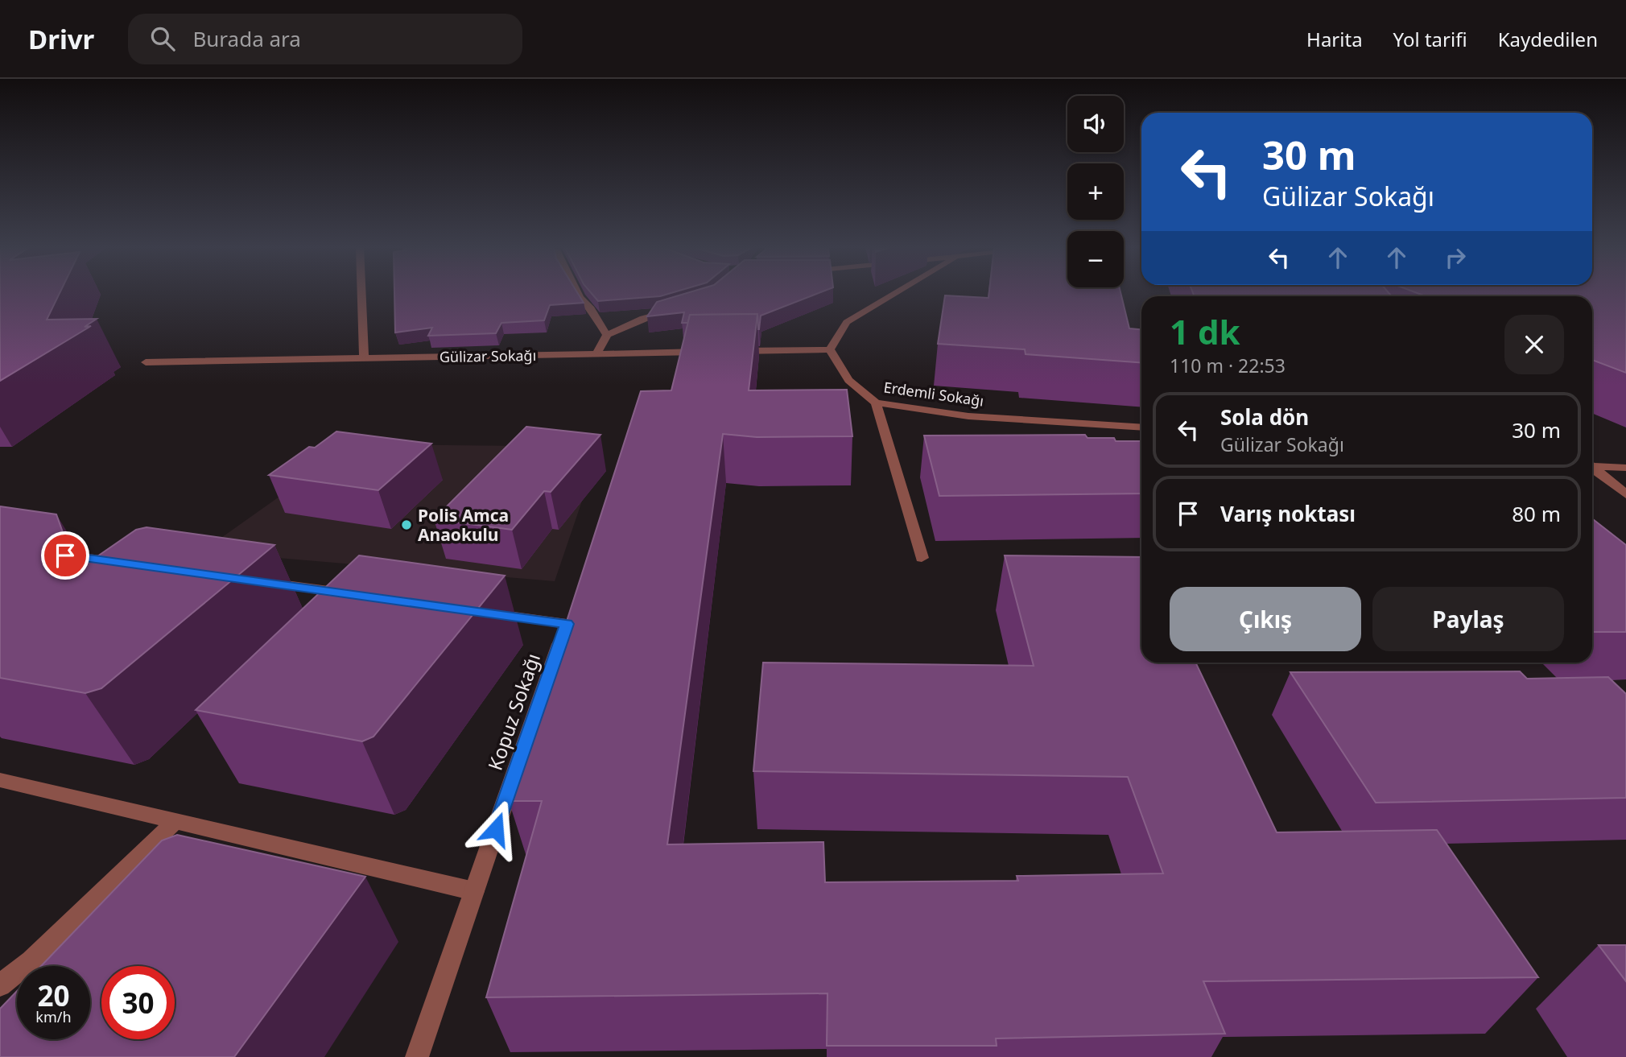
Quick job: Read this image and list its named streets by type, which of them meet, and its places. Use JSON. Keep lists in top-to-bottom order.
{
  "streets": {
    "street": ["Gülizar Sokağı", "Erdemli Sokağı", "Kopuz Sokağı"]
  },
  "places": ["Polis Amca Anaokulu"],
  "page": {
    "header": "Drivr",
    "search": "Burada ara",
    "nav": ["Harita", "Yol tarifi", "Kaydedilen"],
    "map_buttons": ["+", "−"],
    "turn": ["30 m", "Gülizar Sokağı"],
    "heading": ["1 dk", "110 m · 22:53"],
    "list": [
      {
        "name": "Sola dön",
        "note": "Gülizar Sokağı",
        "value": "30 m"
      },
      {
        "name": "Varış noktası",
        "value": "80 m"
      }
    ],
    "buttons": ["Çıkış", "Paylaş"],
    "speed": "20 km/h",
    "limit": "30"
  }
}
